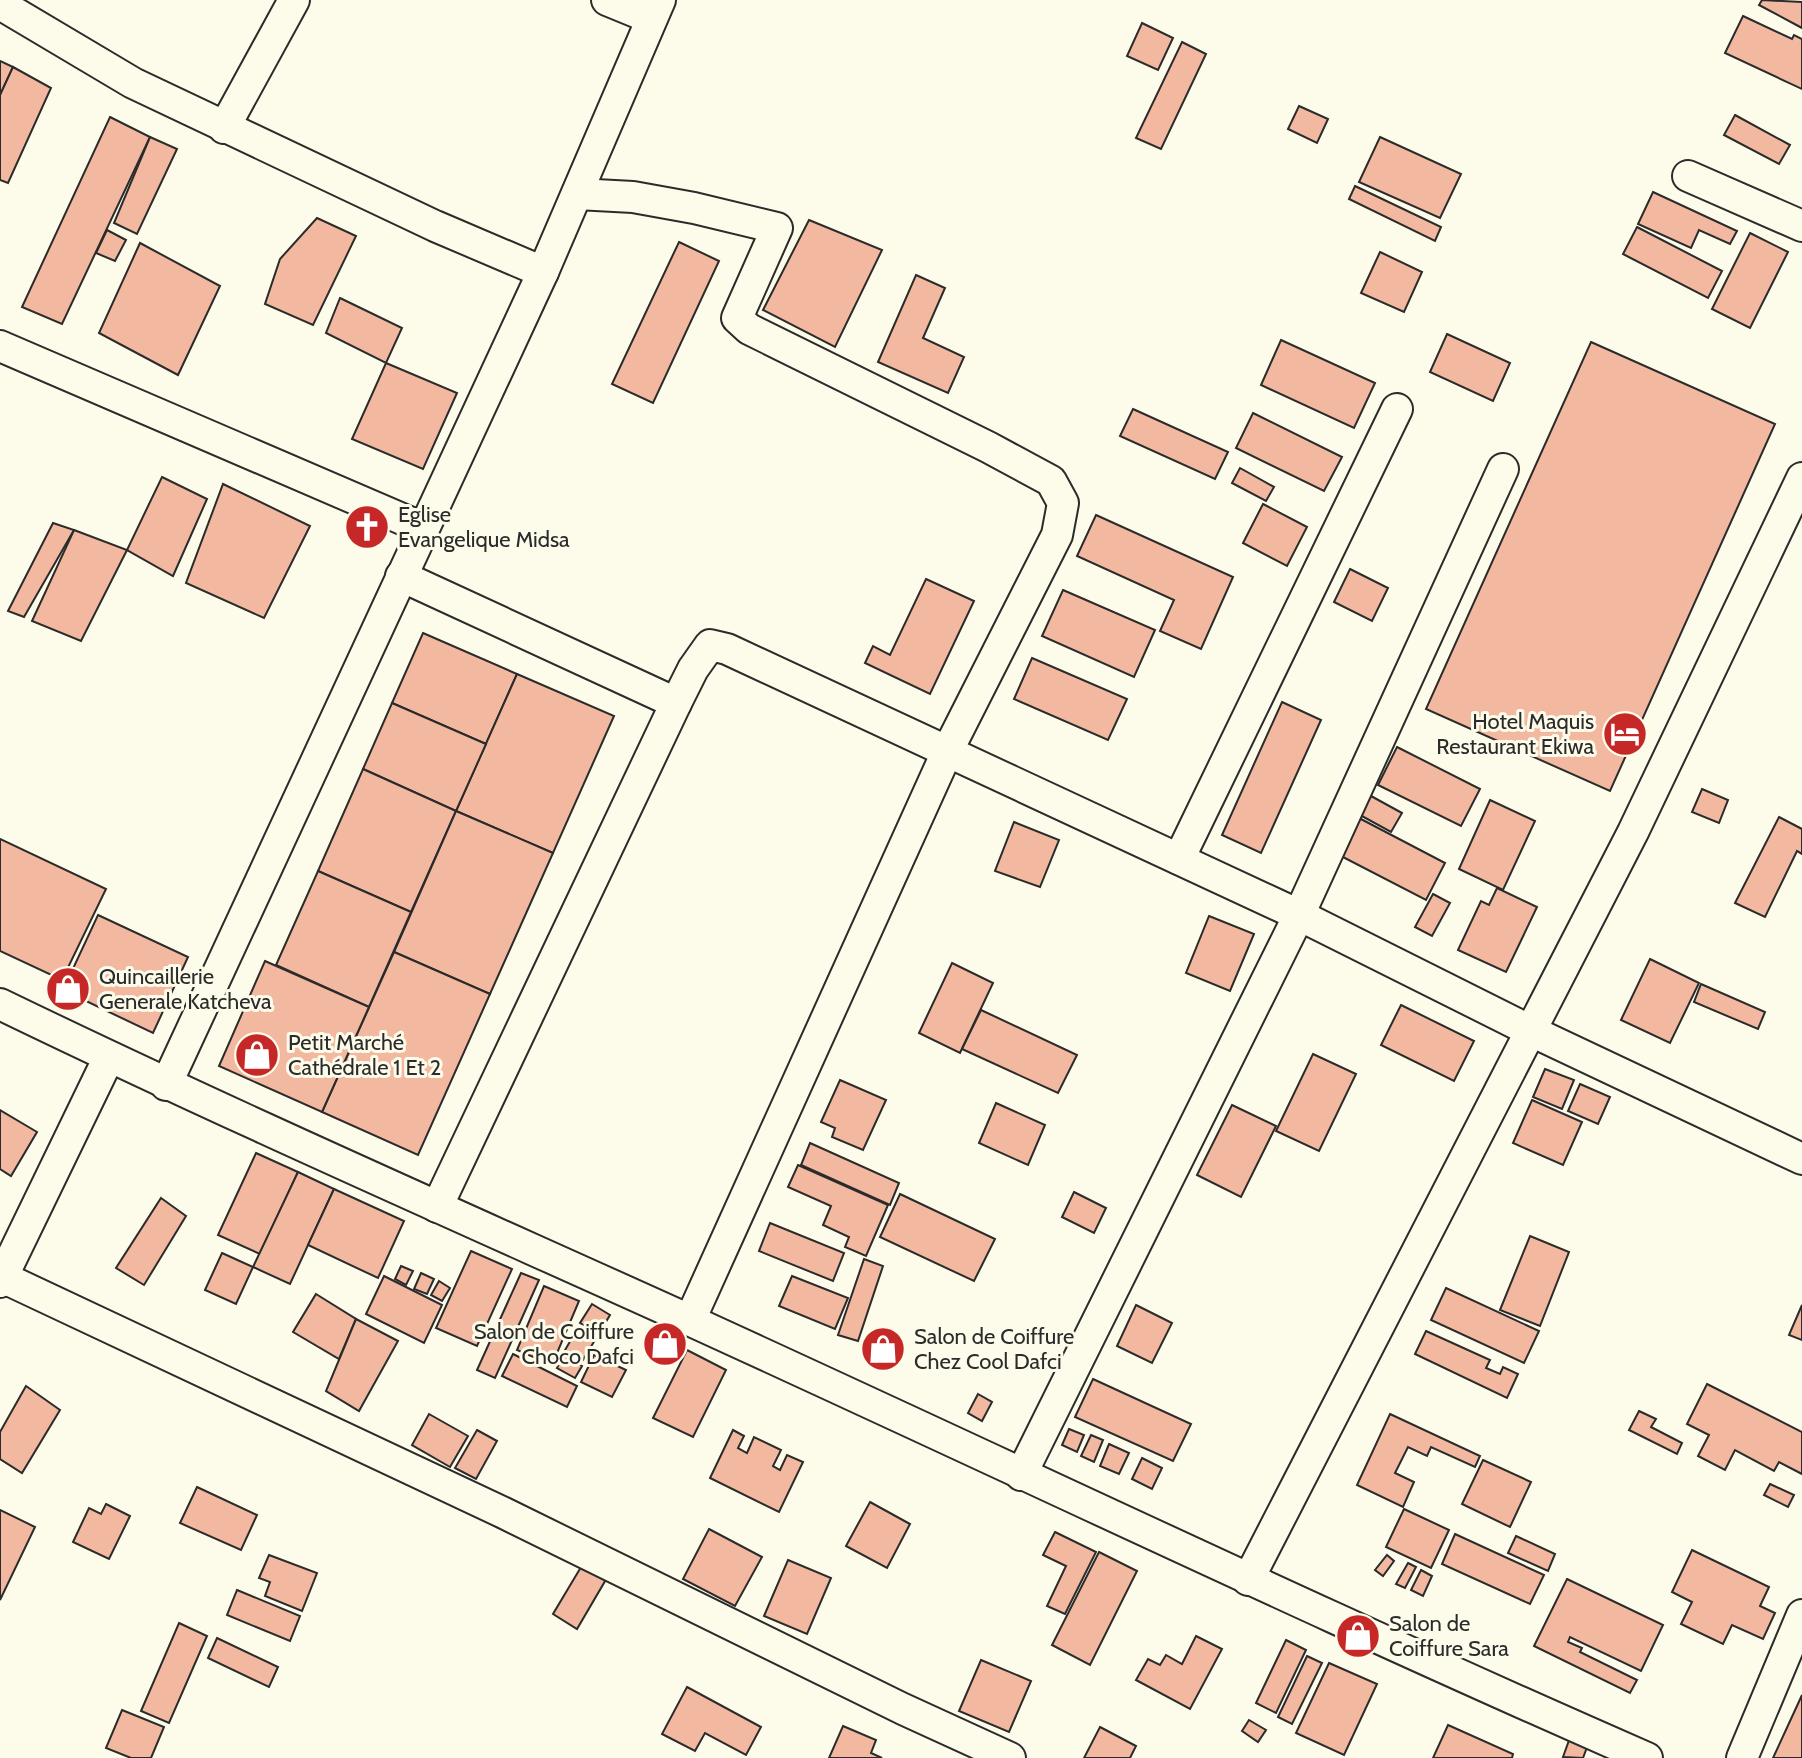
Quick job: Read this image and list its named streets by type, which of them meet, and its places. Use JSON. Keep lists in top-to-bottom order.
{
  "places": {
    "church": ["Eglise Evangelique Midsa"],
    "hotel": ["Hotel Maquis Restaurant Ekiwa"],
    "shop": [
      "Quincaillerie Generale Katcheva",
      "Petit Marché Cathédrale 1 Et 2",
      "Salon de Coiffure Choco Dafci",
      "Salon de Coiffure Chez Cool Dafci",
      "Salon de Coiffure Sara"
    ]
  }
}
